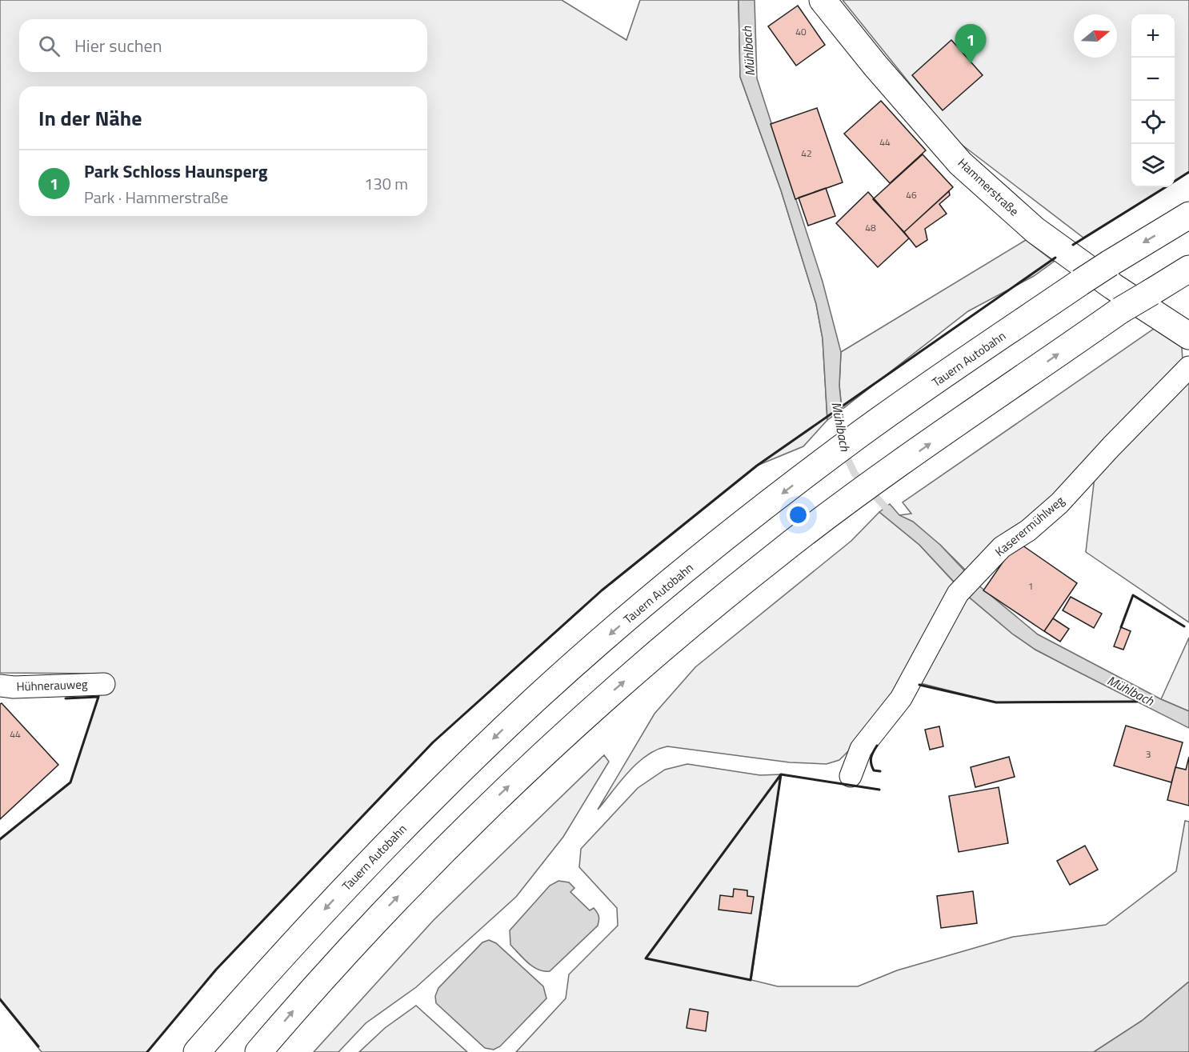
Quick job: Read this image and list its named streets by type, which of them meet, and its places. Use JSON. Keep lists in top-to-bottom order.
{
  "streets": {
    "main road": ["Hammerstraße", "Tauern Autobahn"],
    "street": ["Kaserermühlweg", "Hühnerauweg"]
  },
  "water": ["Mühlbach"],
  "house_numbers": [
    "40",
    "44",
    "42",
    "46",
    "48",
    "1",
    "44",
    "3"
  ],
  "north": "right",
  "page": {
    "map_buttons": ["+", "−"],
    "search": "Hier suchen",
    "pins": "1",
    "heading": "In der Nähe",
    "list": [
      {
        "mark": "1",
        "name": "Park Schloss Haunsperg",
        "note": "Park · Hammerstraße",
        "value": "130 m"
      }
    ]
  }
}
